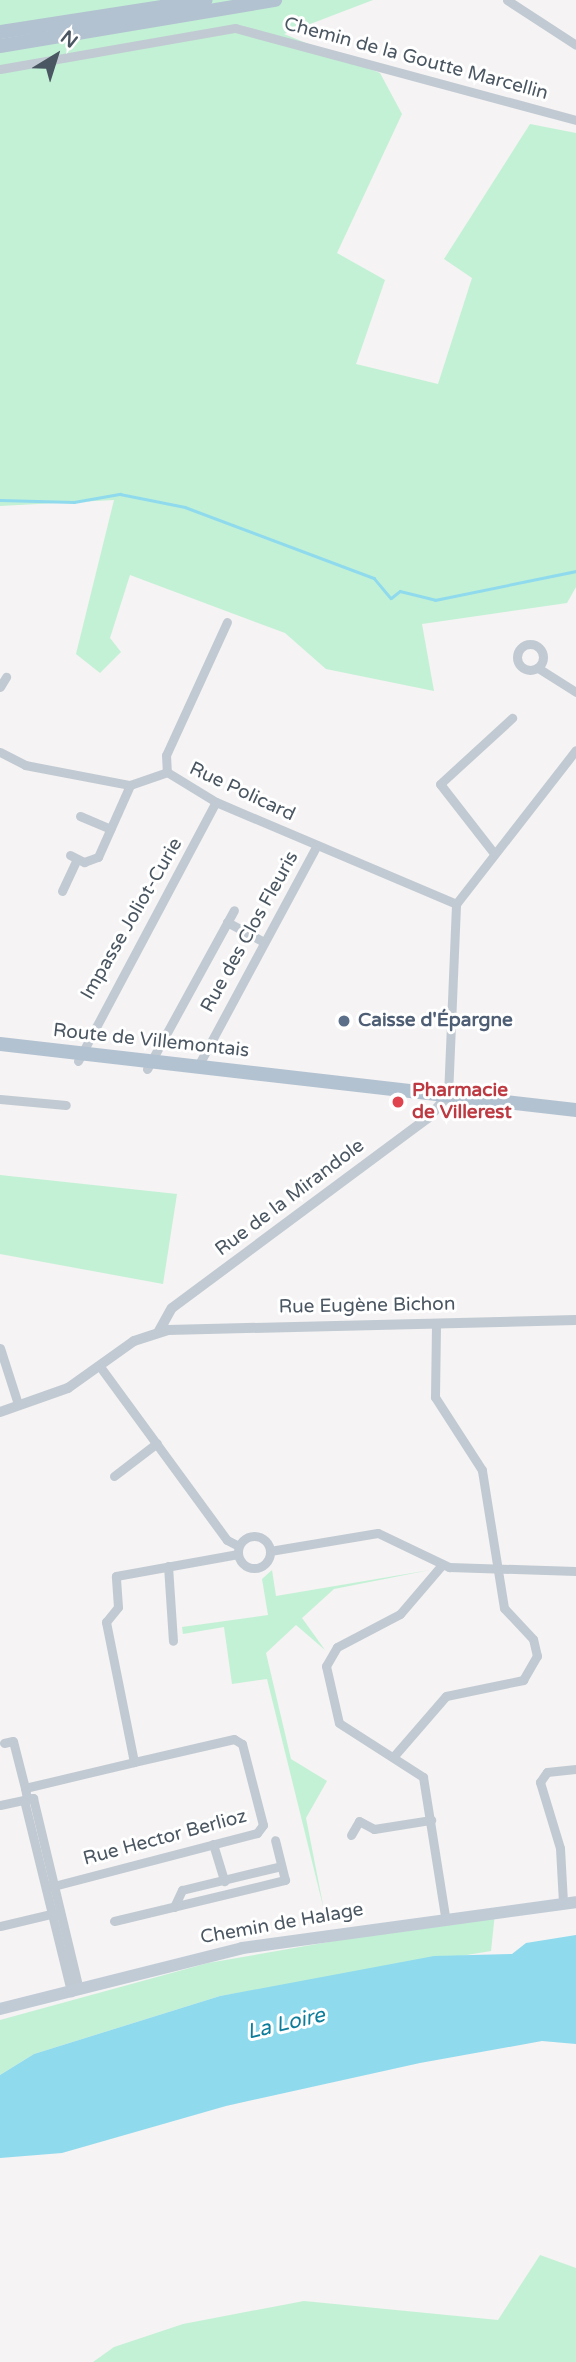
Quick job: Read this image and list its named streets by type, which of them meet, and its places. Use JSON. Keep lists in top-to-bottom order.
{
  "streets": {
    "main road": ["Route de Villemontais", "Chemin de Halage"],
    "street": [
      "Chemin de la Goutte Marcellin",
      "Rue Policard",
      "Impasse Joliot-Curie",
      "Rue des Clos Fleuris",
      "Rue de la Mirandole",
      "Rue Eugène Bichon",
      "Rue Hector Berlioz"
    ]
  },
  "crossings": [
    ["Rue Policard", "Impasse Joliot-Curie"],
    ["Rue Policard", "Rue des Clos Fleuris"],
    ["Impasse Joliot-Curie", "Route de Villemontais"],
    ["Rue des Clos Fleuris", "Route de Villemontais"],
    ["Route de Villemontais", "Rue de la Mirandole"],
    ["Rue de la Mirandole", "Rue Eugène Bichon"]
  ],
  "water": ["La Loire"],
  "places": ["Caisse d'Épargne", "Pharmacie de Villerest"],
  "north": "top right"
}
